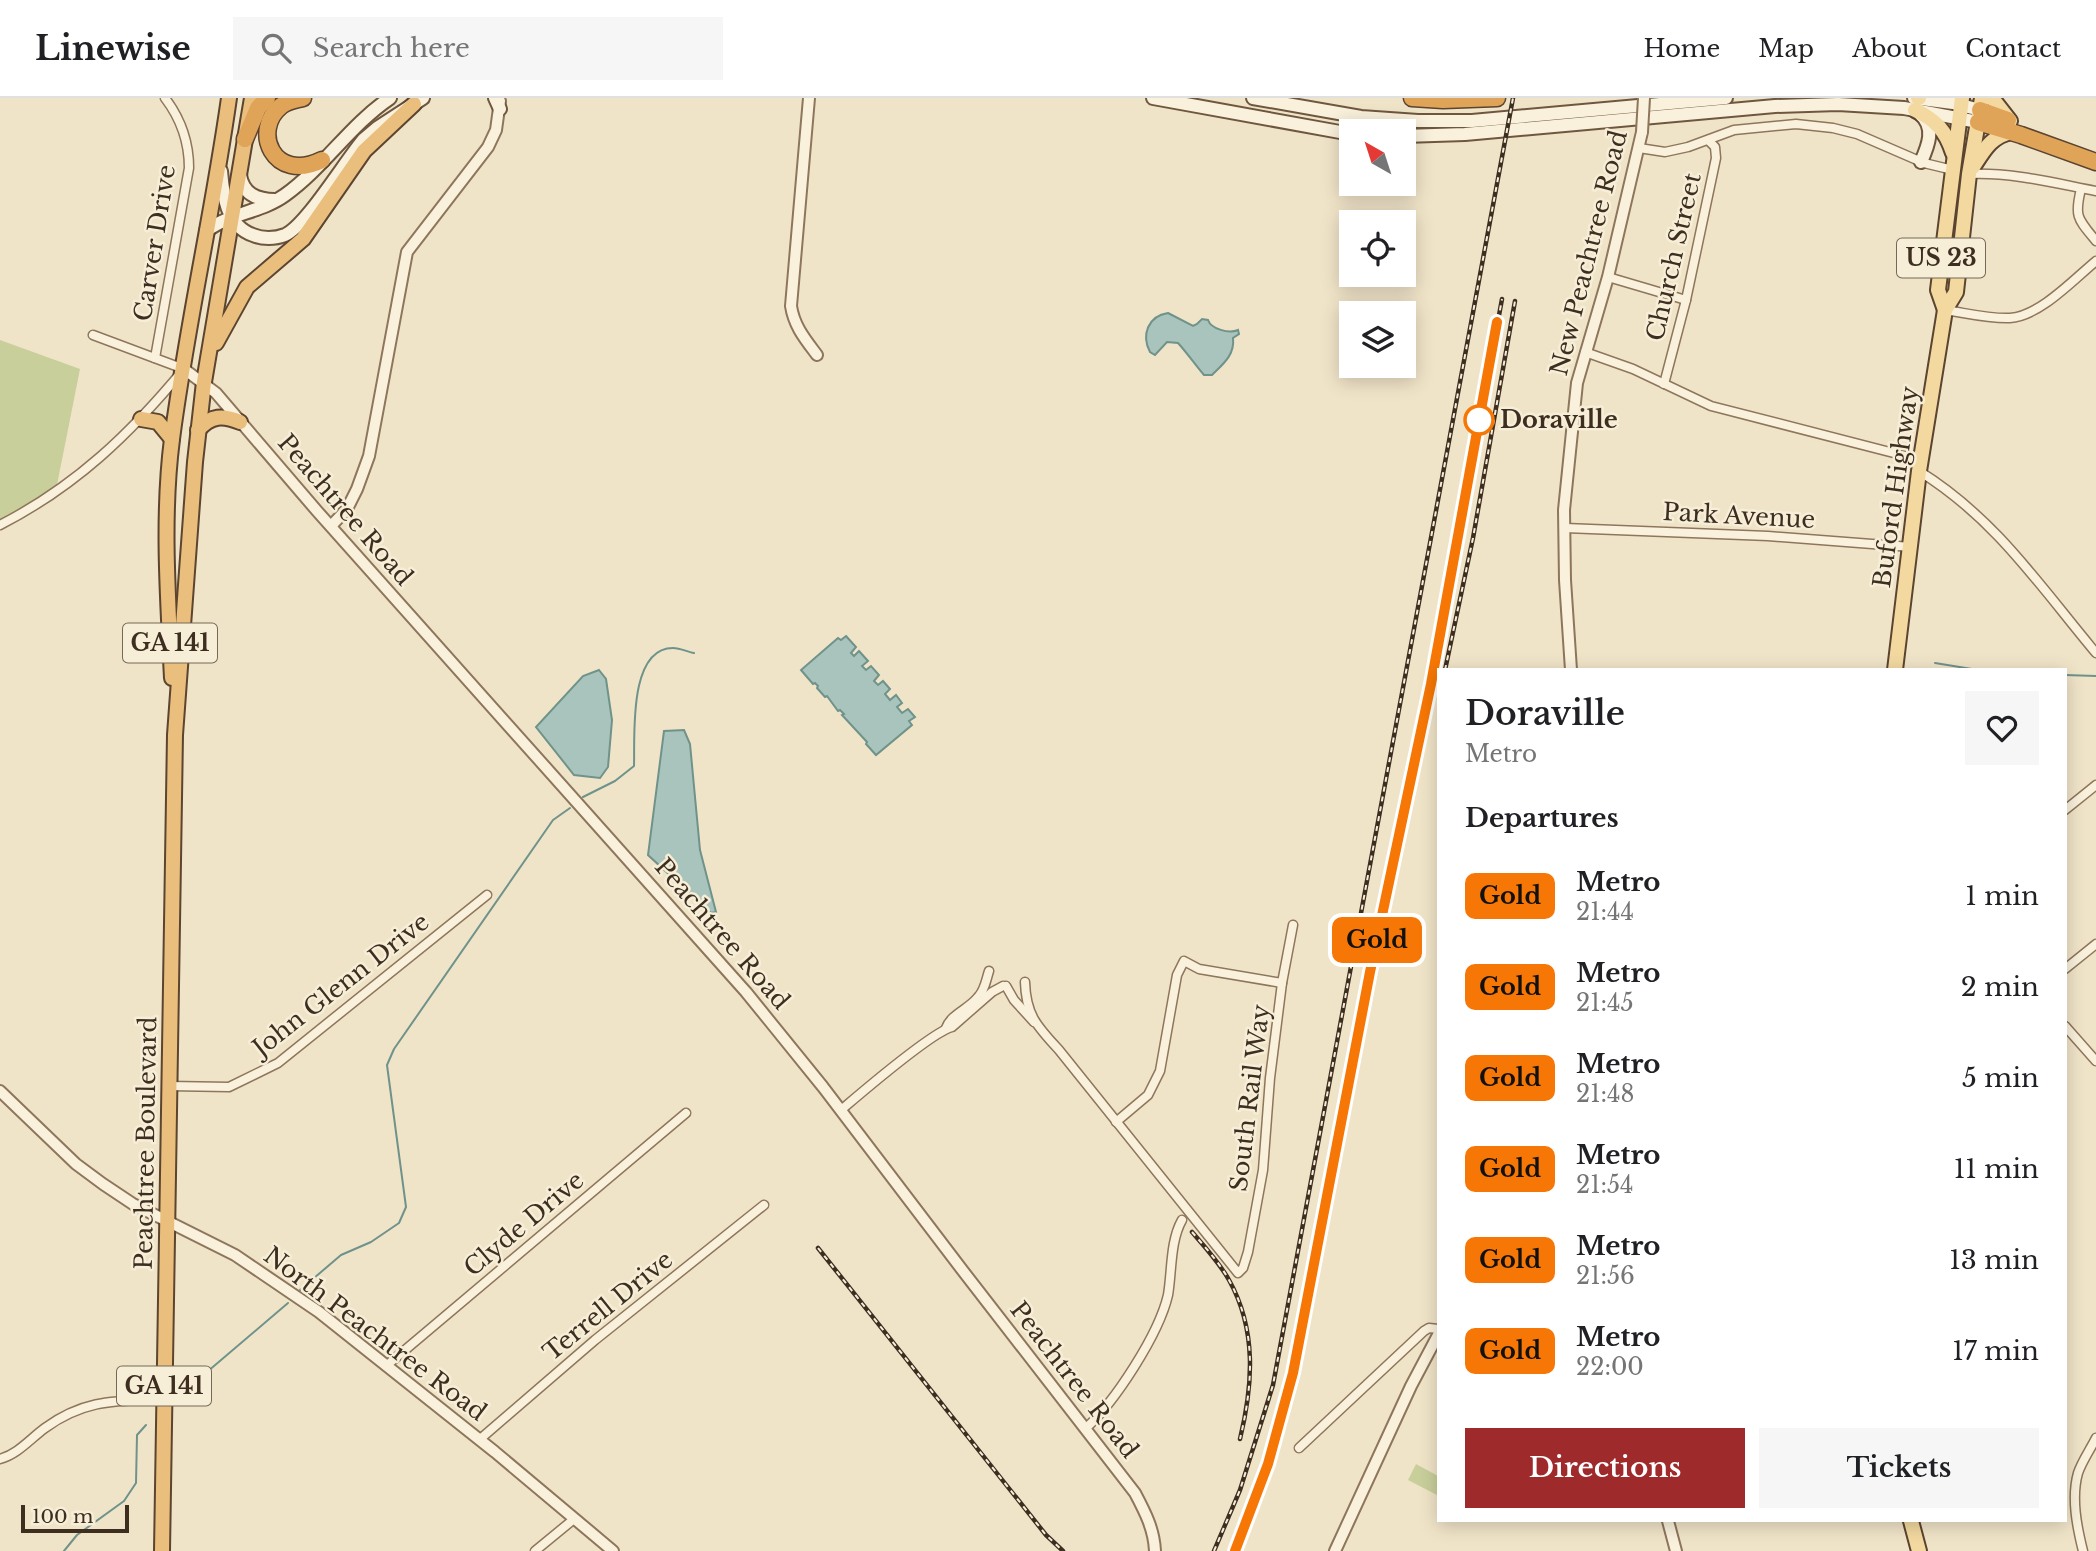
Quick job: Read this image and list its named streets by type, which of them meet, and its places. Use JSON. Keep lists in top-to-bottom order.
{
  "streets": {
    "highway": ["GA 141", "Peachtree Boulevard"],
    "main road": ["US 23", "Buford Highway"],
    "street": [
      "Carver Drive",
      "New Peachtree Road",
      "Church Street",
      "Peachtree Road",
      "Park Avenue",
      "John Glenn Drive",
      "South Rail Way",
      "Clyde Drive",
      "Terrell Drive",
      "North Peachtree Road"
    ]
  },
  "crossings": [
    ["New Peachtree Road", "Park Avenue"],
    ["Buford Highway", "Park Avenue"],
    ["Peachtree Road", "GA 141"],
    ["Peachtree Road", "Peachtree Boulevard"],
    ["GA 141", "Peachtree Boulevard"],
    ["John Glenn Drive", "Peachtree Boulevard"],
    ["Peachtree Boulevard", "North Peachtree Road"],
    ["Clyde Drive", "North Peachtree Road"],
    ["Terrell Drive", "North Peachtree Road"]
  ],
  "places": ["Doraville"],
  "lines": ["metro line Gold"],
  "scale_bar": "100 m",
  "north": "top left",
  "page": {
    "header": "Linewise",
    "search": "Search here",
    "nav": [
      "Home",
      "Map",
      "About",
      "Contact"
    ],
    "on_map": "Gold",
    "heading": [
      ["Doraville", "Metro"],
      "Departures"
    ],
    "list": [
      {
        "mark": "Gold",
        "name": "Metro",
        "note": "21:44",
        "value": "1 min"
      },
      {
        "mark": "Gold",
        "name": "Metro",
        "note": "21:45",
        "value": "2 min"
      },
      {
        "mark": "Gold",
        "name": "Metro",
        "note": "21:48",
        "value": "5 min"
      },
      {
        "mark": "Gold",
        "name": "Metro",
        "note": "21:54",
        "value": "11 min"
      },
      {
        "mark": "Gold",
        "name": "Metro",
        "note": "21:56",
        "value": "13 min"
      },
      {
        "mark": "Gold",
        "name": "Metro",
        "note": "22:00",
        "value": "17 min"
      }
    ],
    "buttons": ["Directions", "Tickets"],
    "scale": "100 m"
  }
}
